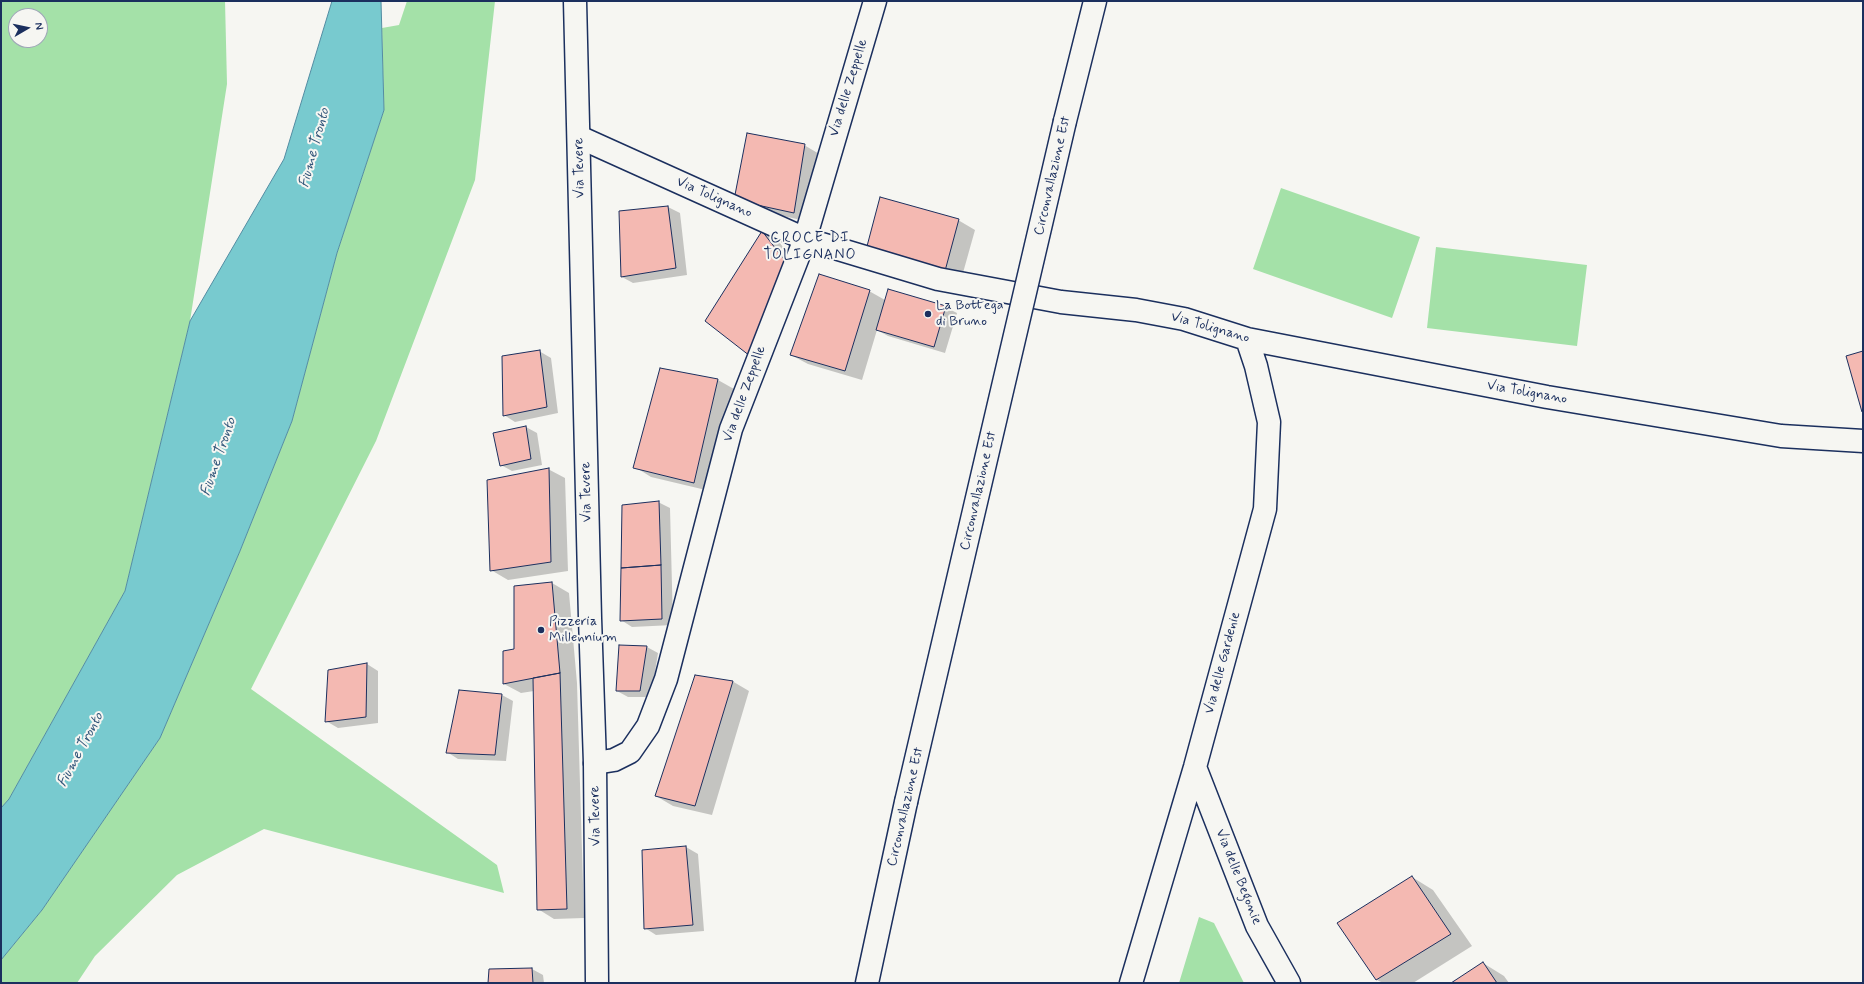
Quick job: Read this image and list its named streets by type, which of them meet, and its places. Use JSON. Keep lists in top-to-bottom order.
{
  "streets": {
    "street": [
      "Via delle Zeppelle",
      "Via Tevere",
      "Circonvallazione Est",
      "Via Tolignano",
      "Via delle Gardenie",
      "Via delle Begonie"
    ]
  },
  "crossings": [
    ["Via delle Zeppelle", "Via Tevere"],
    ["Via delle Zeppelle", "Via Tolignano"],
    ["Via Tevere", "Via Tolignano"],
    ["Via Tolignano", "Via delle Gardenie"],
    ["Via delle Gardenie", "Via delle Begonie"]
  ],
  "districts": ["CROCE DI TOLIGNANO"],
  "water": ["Fiume Tronto"],
  "places": ["La Bottega di Bruno", "Pizzeria Millennium"],
  "north": "right"
}
